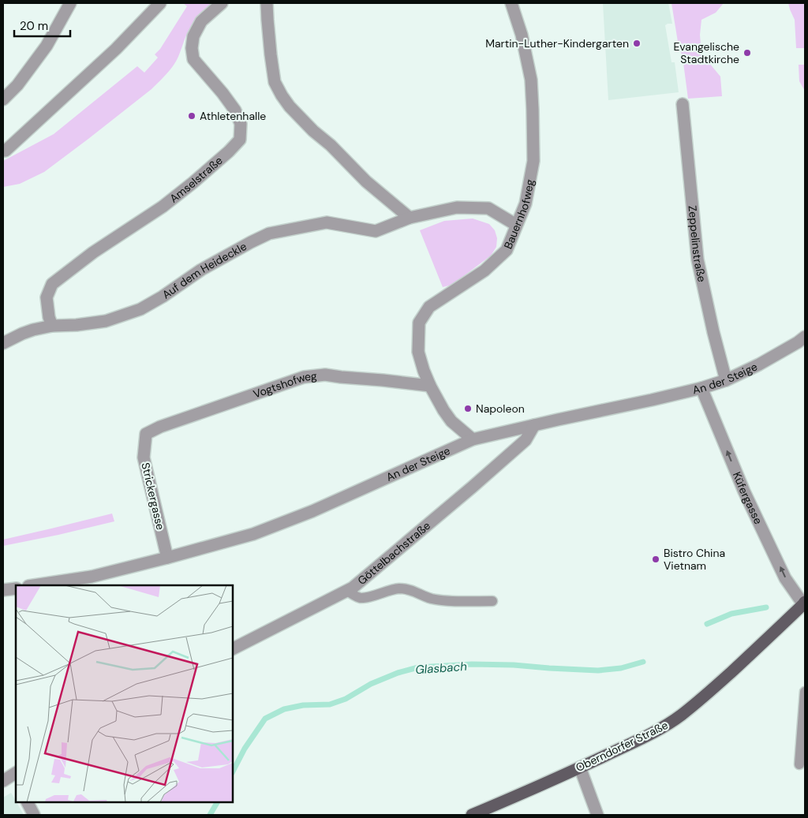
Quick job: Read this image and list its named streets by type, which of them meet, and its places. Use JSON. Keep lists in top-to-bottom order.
{
  "streets": {
    "main road": ["Oberndorfer Straße"],
    "street": [
      "Amselstraße",
      "Bauernhofweg",
      "Zeppelinstraße",
      "Auf dem Heideckle",
      "An der Steige",
      "Vogtshofweg",
      "Strickergasse",
      "Küfergasse",
      "Göttelbachstraße"
    ]
  },
  "crossings": [
    ["Amselstraße", "Auf dem Heideckle"],
    ["Bauernhofweg", "Auf dem Heideckle"],
    ["Bauernhofweg", "An der Steige"],
    ["Bauernhofweg", "Vogtshofweg"],
    ["Zeppelinstraße", "An der Steige"],
    ["An der Steige", "Strickergasse"],
    ["An der Steige", "Küfergasse"],
    ["An der Steige", "Göttelbachstraße"],
    ["Vogtshofweg", "Strickergasse"],
    ["Küfergasse", "Oberndorfer Straße"]
  ],
  "one_way": ["Küfergasse"],
  "water": ["Glasbach"],
  "places": [
    "Martin-Luther-Kindergarten",
    "Evangelische Stadtkirche",
    "Athletenhalle",
    "Napoleon",
    "Bistro China Vietnam"
  ],
  "scale_bar": "20 m"
}
